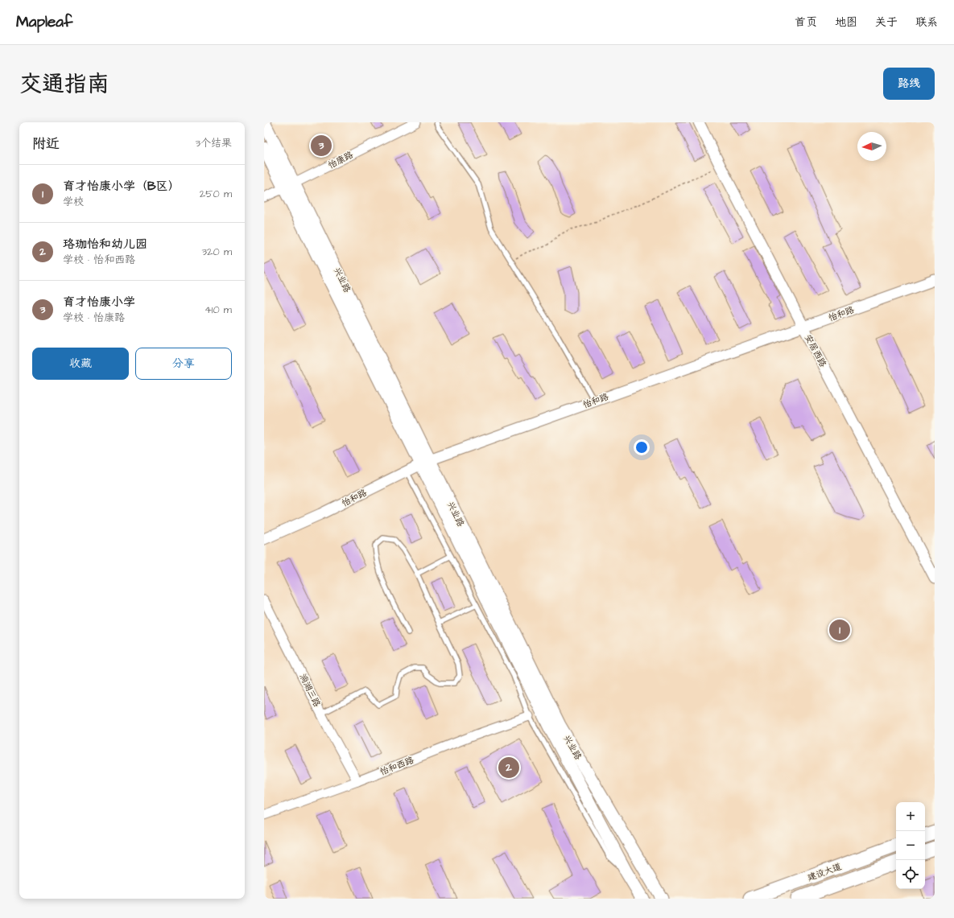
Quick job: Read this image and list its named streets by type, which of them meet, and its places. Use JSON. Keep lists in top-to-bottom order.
{
  "streets": {
    "main road": ["兴业路", "建设大道"],
    "street": [
      "怡康路",
      "怡和路",
      "安居西路",
      "淌湖三路",
      "怡和西路"
    ]
  },
  "crossings": [
    ["怡康路", "兴业路"],
    ["兴业路", "怡和路"],
    ["怡和路", "安居西路"],
    ["淌湖三路", "怡和西路"]
  ],
  "north": "left",
  "page": {
    "header": "Mapleaf",
    "nav": [
      "首页",
      "地图",
      "关于",
      "联系"
    ],
    "title": "交通指南",
    "buttons": [
      "路线",
      ["收藏", "分享"]
    ],
    "heading": ["附近", "3个结果"],
    "pins": ["3", "1", "2"],
    "list": [
      {
        "mark": "1",
        "name": "育才怡康小学（B区）",
        "note": "学校",
        "value": "250 m"
      },
      {
        "mark": "2",
        "name": "珞珈怡和幼儿园",
        "note": "学校 · 怡和西路",
        "value": "320 m"
      },
      {
        "mark": "3",
        "name": "育才怡康小学",
        "note": "学校 · 怡康路",
        "value": "410 m"
      }
    ],
    "map_buttons": ["+", "−"]
  }
}
